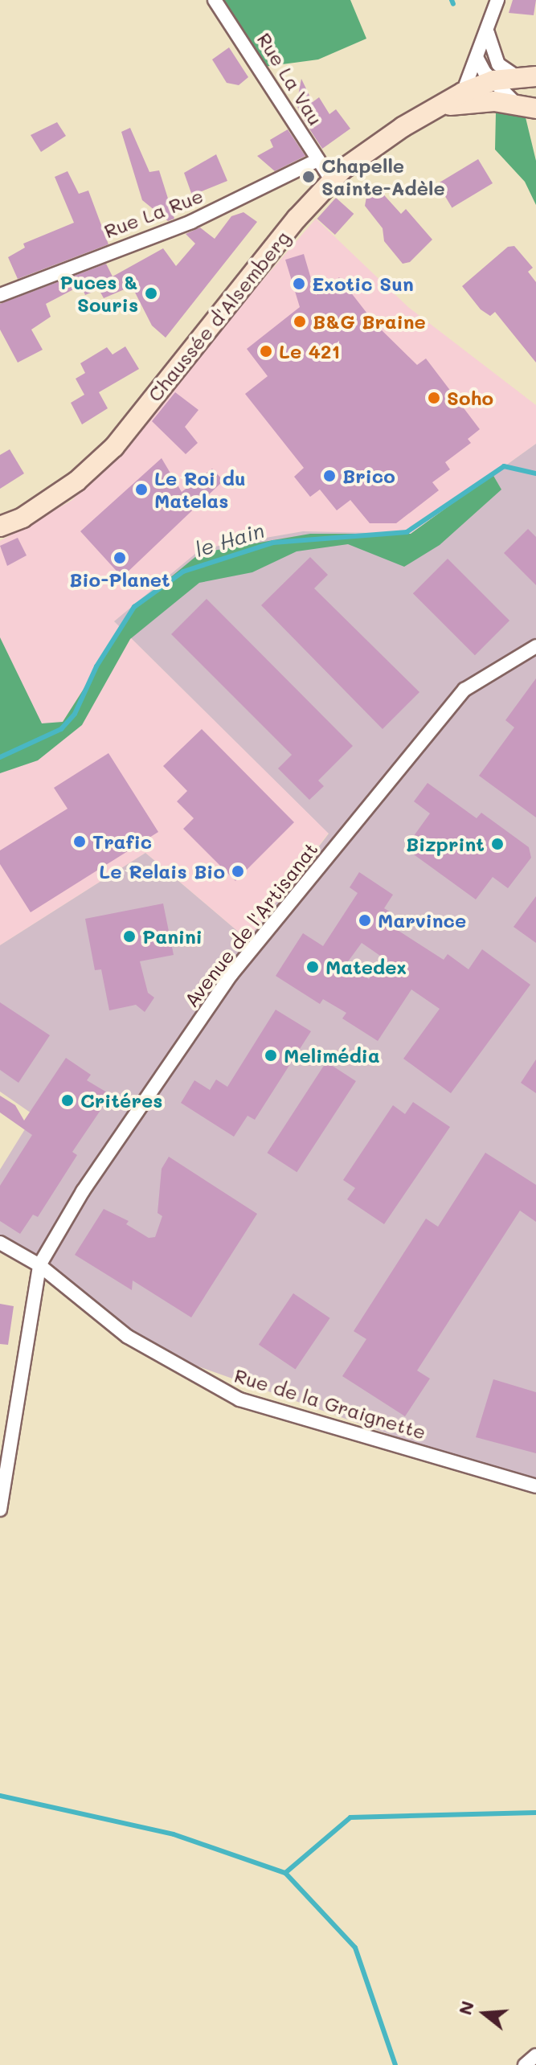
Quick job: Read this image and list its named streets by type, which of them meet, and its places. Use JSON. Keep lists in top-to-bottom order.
{
  "streets": {
    "main road": ["Chaussée d'Alsemberg"],
    "street": [
      "Rue La Vau",
      "Rue La Rue",
      "Avenue de l'Artisanat",
      "Rue de la Graignette"
    ]
  },
  "crossings": [
    ["Rue La Vau", "Rue La Rue"],
    ["Rue La Vau", "Chaussée d'Alsemberg"],
    ["Avenue de l'Artisanat", "Rue de la Graignette"]
  ],
  "water": ["le Hain"],
  "places": [
    "Chapelle Sainte-Adèle",
    "Exotic Sun",
    "Puces & Souris",
    "B&G Braine",
    "Le 421",
    "Soho",
    "Brico",
    "Le Roi du Matelas",
    "Bio-Planet",
    "Trafic",
    "Bizprint",
    "Le Relais Bio",
    "Marvince",
    "Panini",
    "Matedex",
    "Melimédia",
    "Critéres"
  ],
  "north": "left"
}
